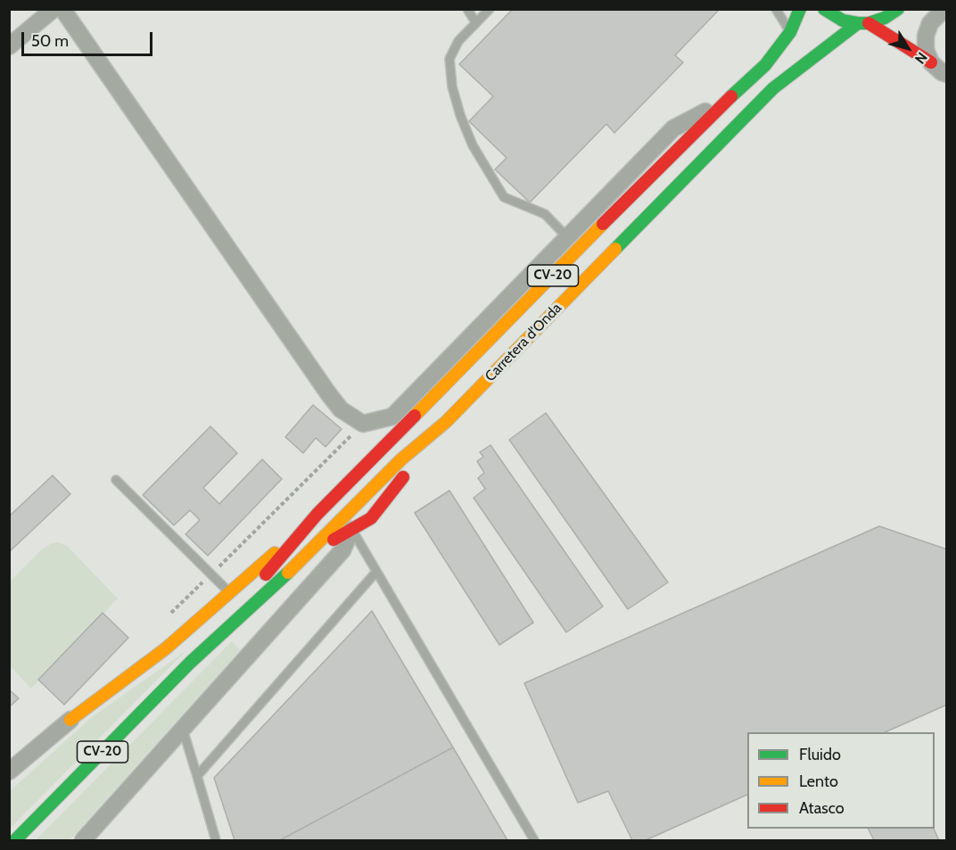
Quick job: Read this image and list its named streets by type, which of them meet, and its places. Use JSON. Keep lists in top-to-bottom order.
{
  "streets": {
    "main road": ["CV-20", "Carretera d'Onda"]
  },
  "crossings": [
    ["CV-20", "Carretera d'Onda"]
  ],
  "legend": ["Fluido", "Lento", "Atasco"],
  "scale_bar": "50 m",
  "north": "bottom right"
}
